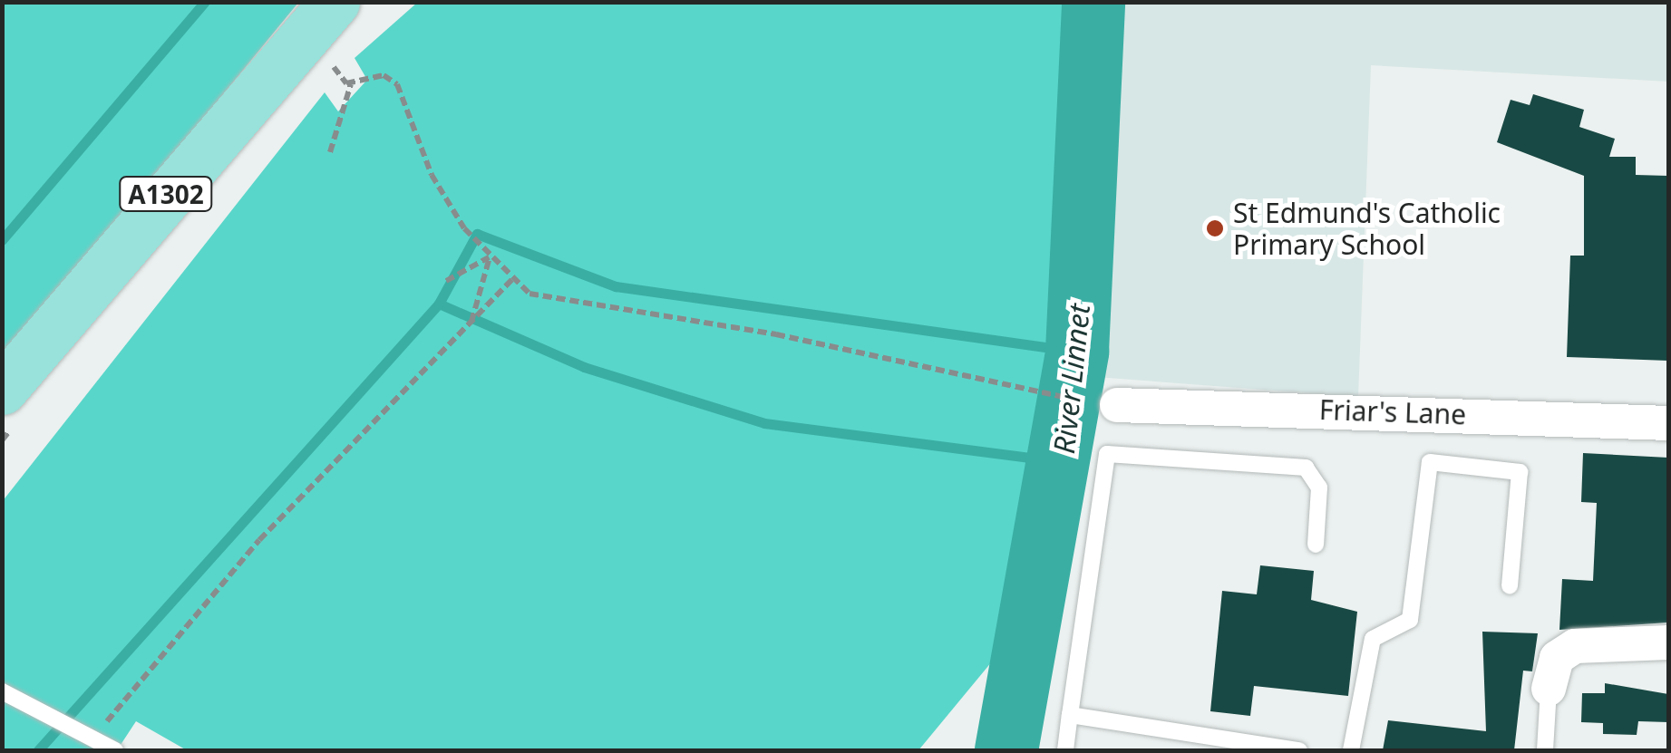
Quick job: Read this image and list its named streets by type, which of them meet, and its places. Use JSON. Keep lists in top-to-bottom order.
{
  "streets": {
    "main road": ["A1302"],
    "street": ["Friar's Lane"]
  },
  "water": ["River Linnet"],
  "places": ["St Edmund's Catholic Primary School"]
}
